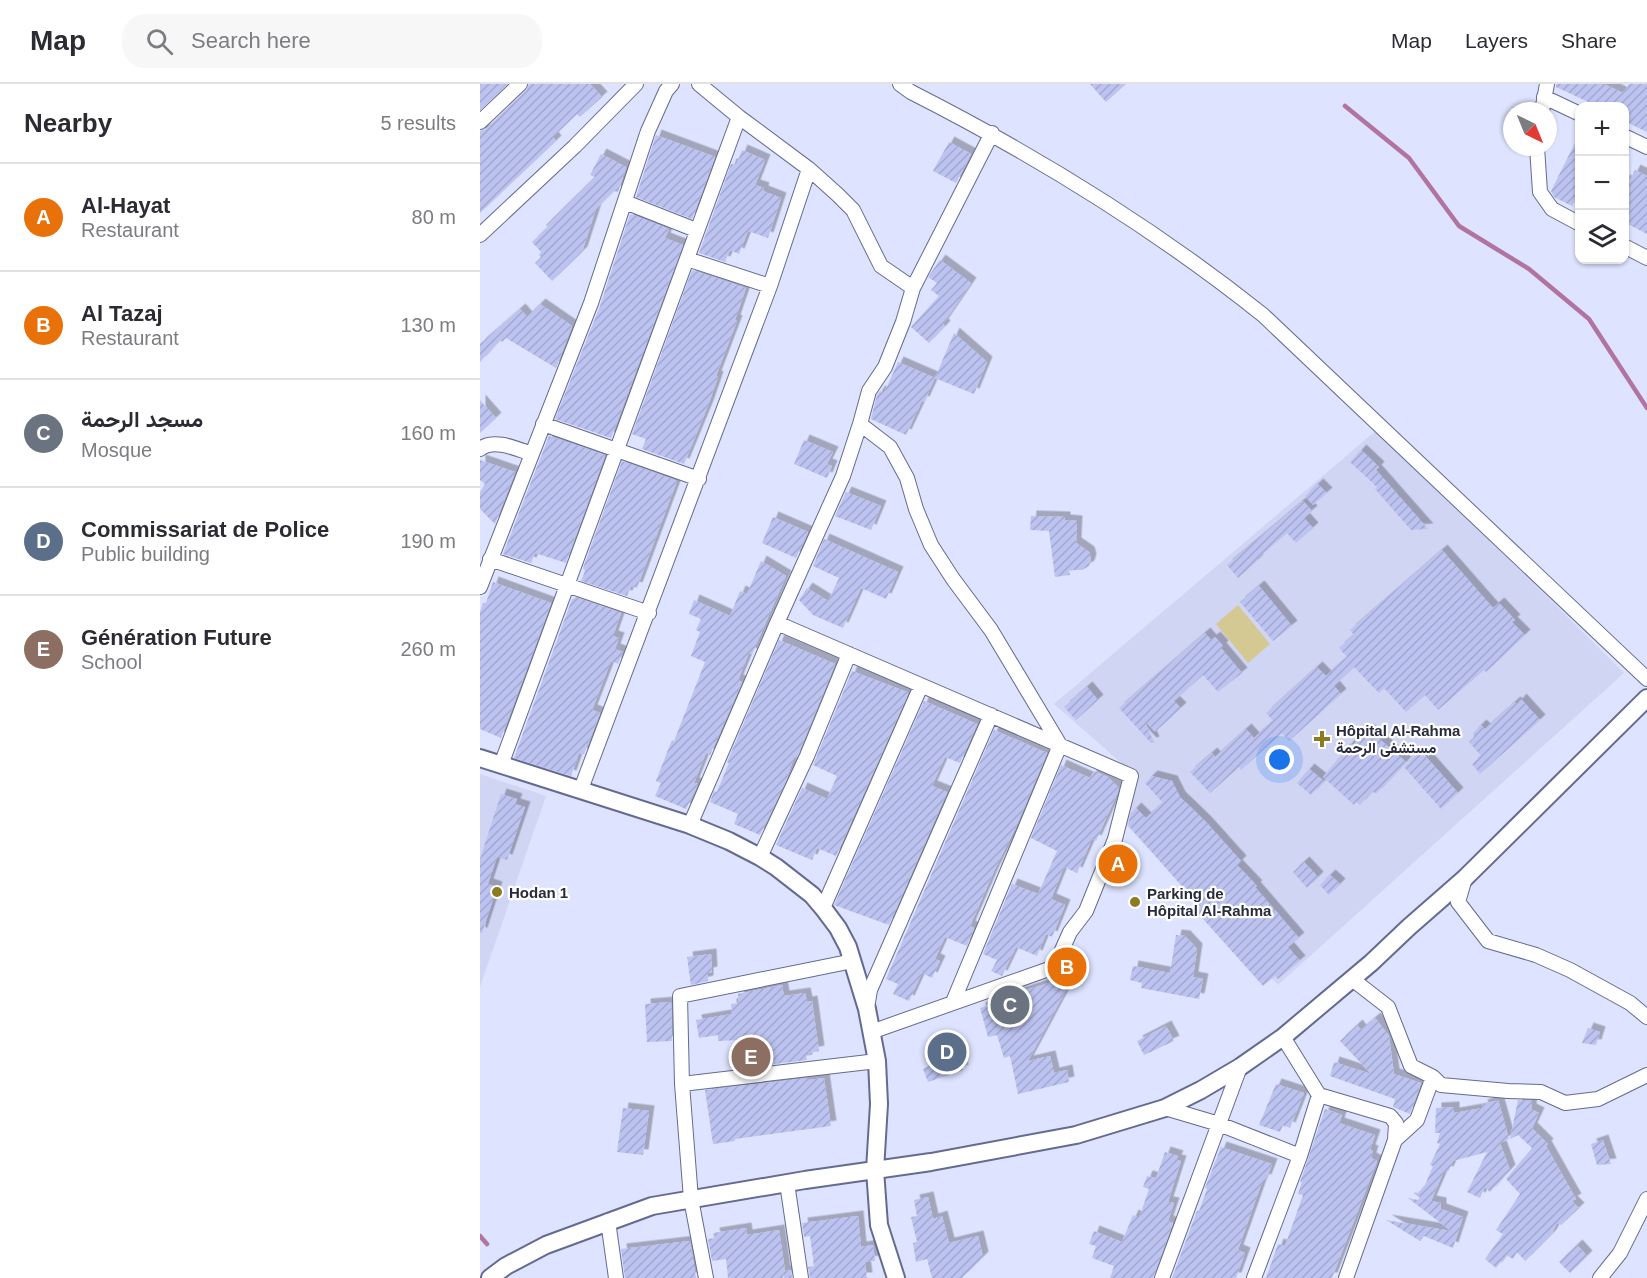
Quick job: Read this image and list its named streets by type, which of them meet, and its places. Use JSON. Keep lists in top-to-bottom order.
{
  "places": {
    "health": ["Hôpital Al-Rahma مستشفى الرحمة"],
    "other": ["Hodan 1", "Parking de Hôpital Al-Rahma"]
  },
  "north": "bottom right",
  "page": {
    "header": "Map",
    "search": "Search here",
    "nav": ["Map", "Layers", "Share"],
    "heading": ["Nearby", "5 results"],
    "map_buttons": ["+", "−"],
    "list": [
      {
        "mark": "A",
        "name": "Al-Hayat",
        "note": "Restaurant",
        "value": "80 m"
      },
      {
        "mark": "B",
        "name": "Al Tazaj",
        "note": "Restaurant",
        "value": "130 m"
      },
      {
        "mark": "C",
        "name": "مسجد الرحمة",
        "note": "Mosque",
        "value": "160 m"
      },
      {
        "mark": "D",
        "name": "Commissariat de Police",
        "note": "Public building",
        "value": "190 m"
      },
      {
        "mark": "E",
        "name": "Génération Future",
        "note": "School",
        "value": "260 m"
      }
    ],
    "pins": [
      "A",
      "B",
      "C",
      "D",
      "E"
    ]
  }
}
